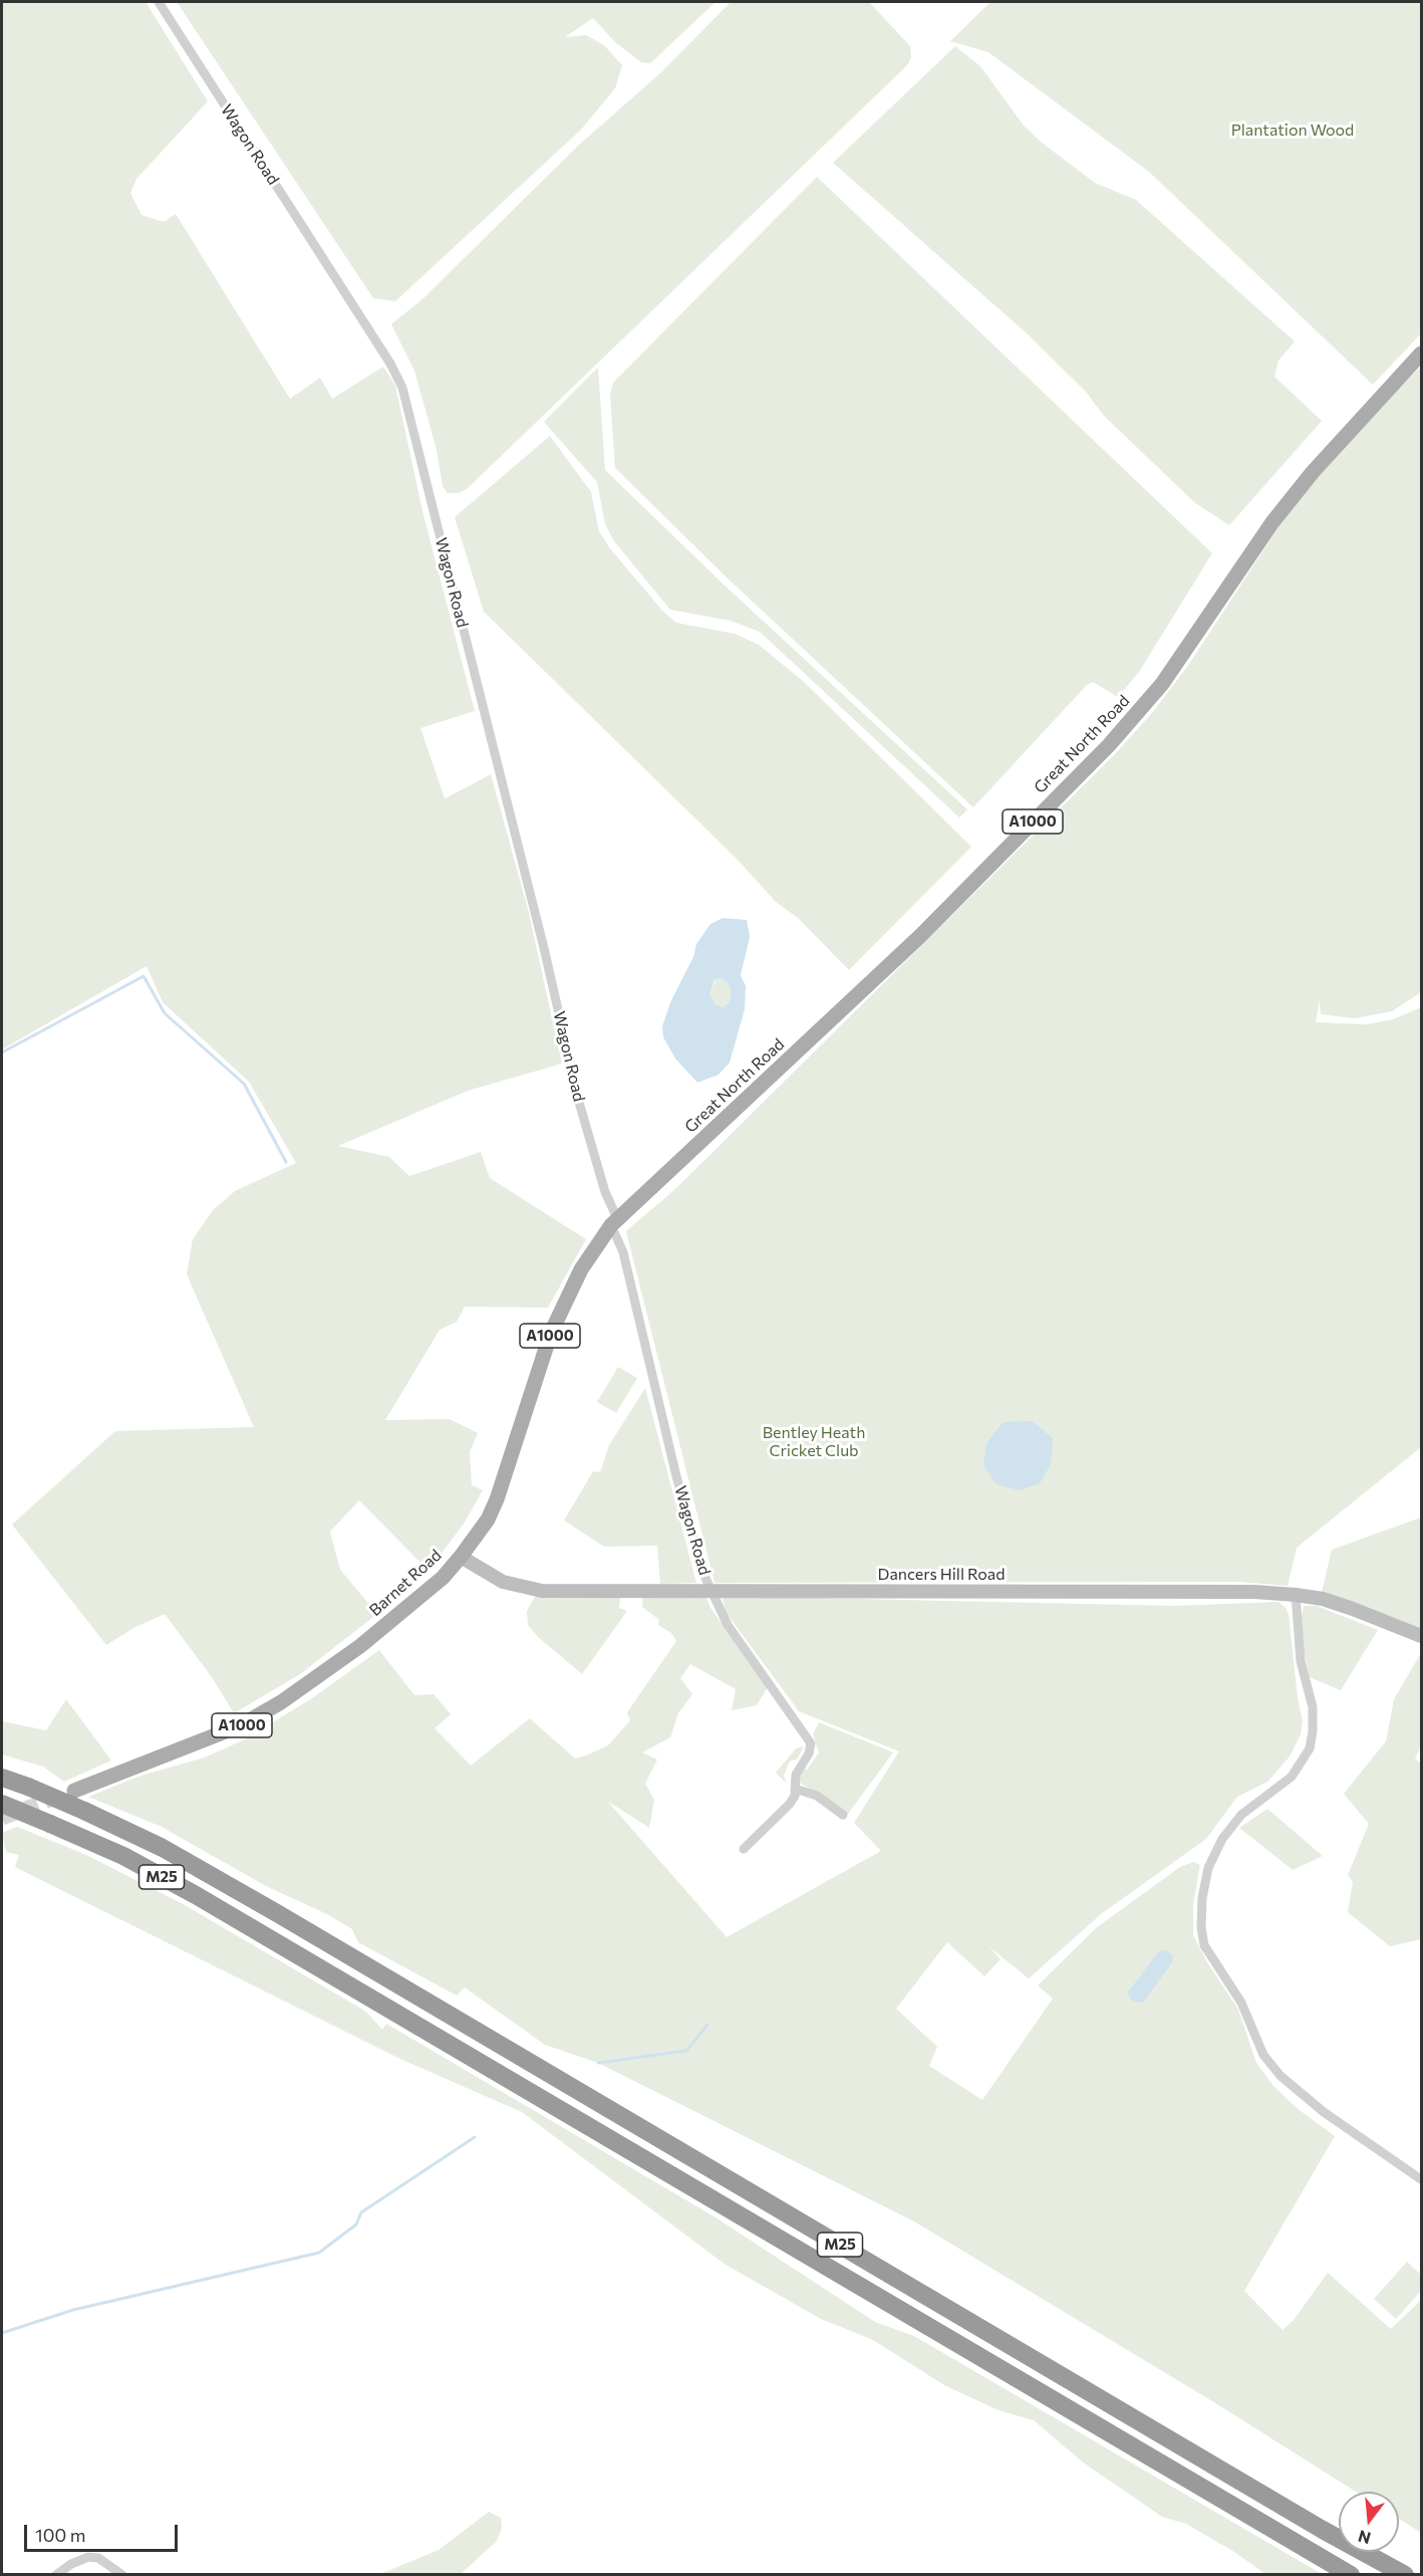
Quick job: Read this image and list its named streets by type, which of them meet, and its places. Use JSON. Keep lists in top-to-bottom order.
{
  "streets": {
    "highway": ["M25"],
    "main road": ["Great North Road", "A1000", "Barnet Road"],
    "street": ["Wagon Road", "Dancers Hill Road"]
  },
  "crossings": [
    ["Wagon Road", "Great North Road"],
    ["Wagon Road", "Dancers Hill Road"],
    ["Great North Road", "Barnet Road"],
    ["Dancers Hill Road", "Barnet Road"]
  ],
  "parks": ["Plantation Wood", "Bentley Heath Cricket Club"],
  "scale_bar": "100 m",
  "north": "bottom"
}
